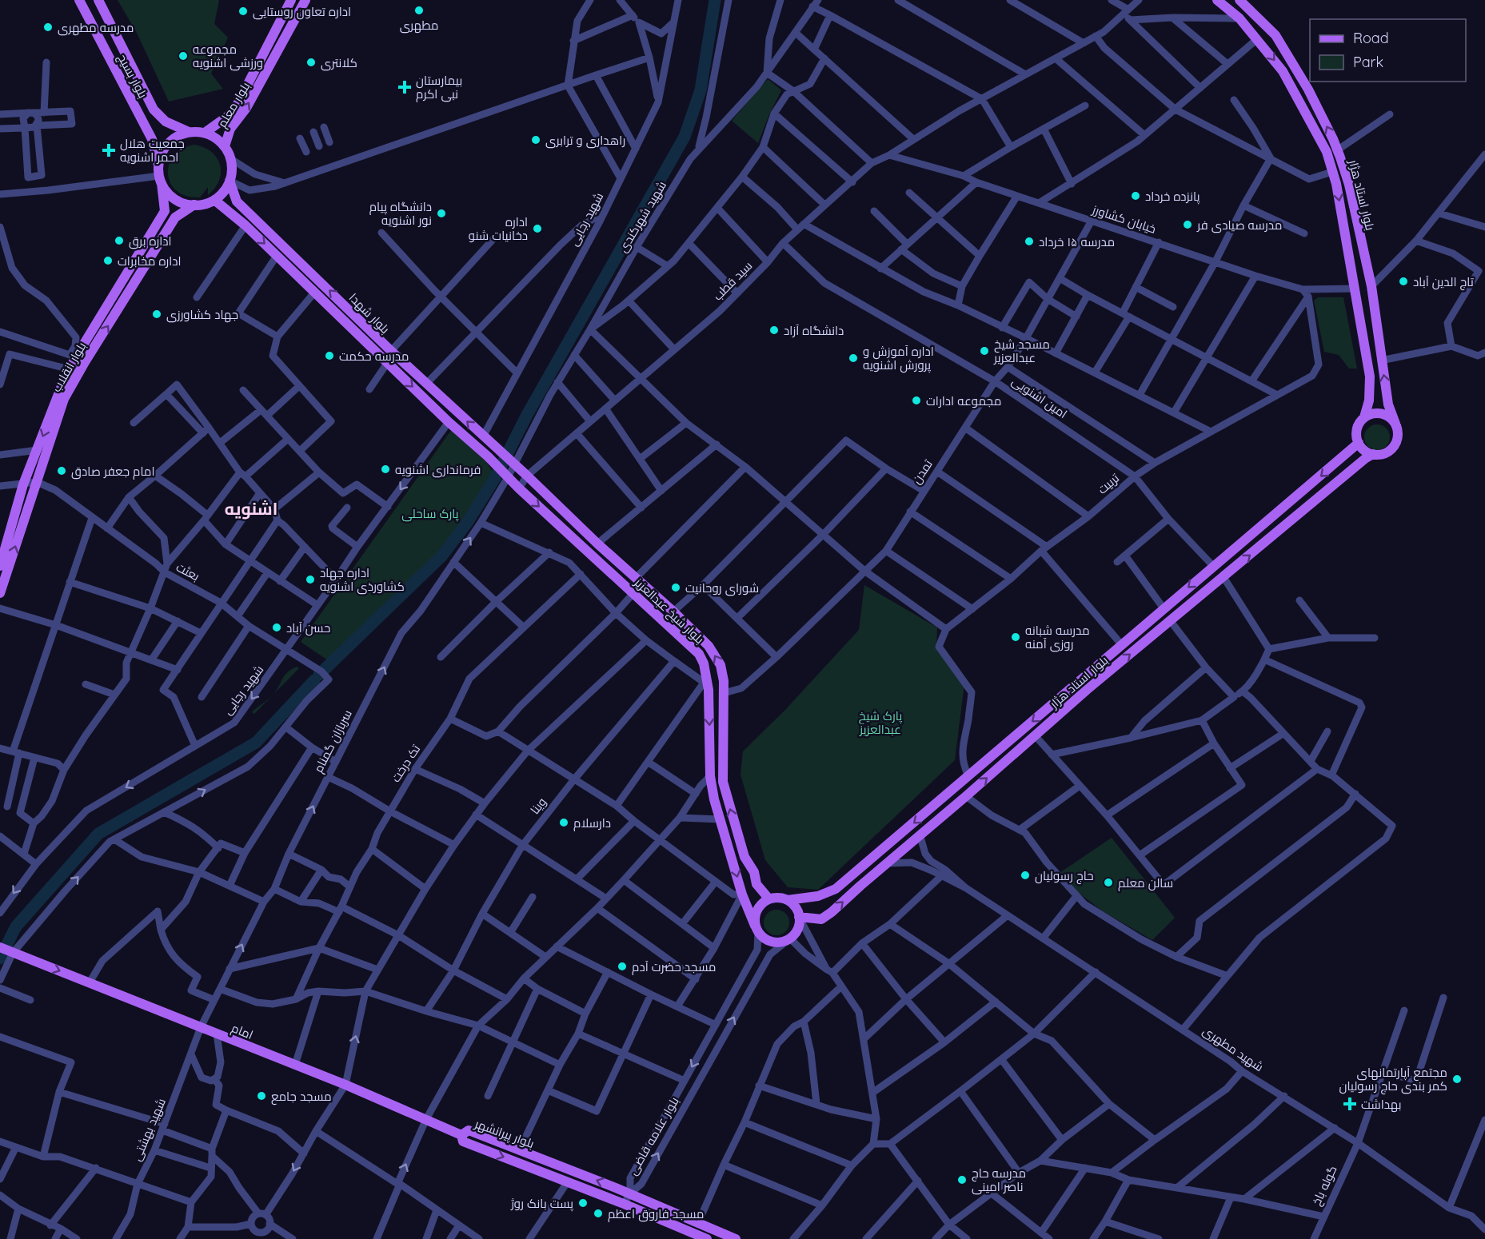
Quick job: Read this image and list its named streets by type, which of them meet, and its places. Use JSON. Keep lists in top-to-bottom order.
{
  "streets": {
    "main road": [
      "بلوار بسیج",
      "بلوار معلم",
      "بلوار استاد هژار",
      "بلوار شهدا",
      "بلوار انقلاب",
      "بلوار شیخ عبدالعزیز",
      "امام",
      "بلوار پیرانشهر"
    ],
    "street": [
      "شهید شهرکندی",
      "شهید رجایی",
      "خیابان کشاورز",
      "سید قطب",
      "امین اشنویی",
      "تمدن",
      "تربیت",
      "بعثت",
      "سربازان گمنام",
      "تک درخت",
      "وینا",
      "شهید مطهری",
      "شهید بهشتی",
      "بلوار علامه قاضی",
      "گوله باخ"
    ]
  },
  "crossings": [
    ["بلوار بسیج", "بلوار معلم"],
    ["بلوار بسیج", "بلوار شهدا"],
    ["بلوار بسیج", "بلوار انقلاب"],
    ["بلوار معلم", "بلوار شهدا"],
    ["بلوار معلم", "بلوار انقلاب"],
    ["بلوار استاد هژار", "خیابان کشاورز"],
    ["بلوار استاد هژار", "امین اشنویی"],
    ["بلوار استاد هژار", "بلوار شیخ عبدالعزیز"],
    ["بلوار استاد هژار", "بلوار علامه قاضی"],
    ["شهید شهرکندی", "بلوار شهدا"],
    ["شهید شهرکندی", "بلوار شیخ عبدالعزیز"],
    ["شهید شهرکندی", "سربازان گمنام"],
    ["شهید رجایی", "بلوار شهدا"],
    ["شهید رجایی", "بعثت"],
    ["خیابان کشاورز", "سید قطب"],
    ["خیابان کشاورز", "تمدن"],
    ["خیابان کشاورز", "تربیت"],
    ["سید قطب", "امین اشنویی"],
    ["سید قطب", "بلوار شیخ عبدالعزیز"],
    ["بلوار شهدا", "بلوار انقلاب"],
    ["بلوار شهدا", "بلوار شیخ عبدالعزیز"],
    ["بلوار شهدا", "سربازان گمنام"],
    ["بلوار انقلاب", "بعثت"],
    ["امین اشنویی", "تمدن"],
    ["امین اشنویی", "تربیت"],
    ["تمدن", "بلوار شیخ عبدالعزیز"],
    ["بلوار شیخ عبدالعزیز", "سربازان گمنام"],
    ["بلوار شیخ عبدالعزیز", "بلوار علامه قاضی"],
    ["سربازان گمنام", "امام"],
    ["سربازان گمنام", "شهید بهشتی"],
    ["امام", "شهید بهشتی"],
    ["امام", "بلوار پیرانشهر"],
    ["شهید مطهری", "گوله باخ"],
    ["بلوار پیرانشهر", "بلوار علامه قاضی"]
  ],
  "districts": ["اشنویه"],
  "parks": ["پارک ساحلی", "پارک شیخ عبدالعزیز"],
  "places": {
    "other": [
      "مطهری",
      "اداره تعاون روستایی",
      "مدرسه مطهری",
      "مجموعه ورزشی اشنویه",
      "کلانتری",
      "راهداری و ترابری",
      "پانزده خرداد",
      "دانشگاه پیام نور اشنویه",
      "مدرسه صیادی فر",
      "اداره دخانیات شنو",
      "اداره برق",
      "مدرسه ۱۵ خرداد",
      "اداره مخابرات",
      "تاج الدین آباد",
      "جهاد کشاورزی",
      "دانشگاه آزاد",
      "مسجد شیخ عبدالعزیر",
      "مدرسه حکمت",
      "اداره آموزش و پرورش اشنویه",
      "مجموعه ادارات",
      "فرمانداری اشنویه",
      "امام جعفر صادق",
      "اداره جهاد کشاورذی اشنویه",
      "شورای روحانیت",
      "حسن آباد",
      "مدرسه شبانه روزی آمنه",
      "دارسلام",
      "حاج رسولیان",
      "سالن معلم",
      "مسجد حضرت آدم",
      "مجتمع آپارتمانهای کمر بندی حاج رسولیان",
      "مسجد جامع",
      "مدرسه حاج ناصر امینی",
      "پست بانک روژ",
      "مسجد فاروق اعظم"
    ],
    "health": ["بیمارستان نبی اکرم", "جمعیت هلال احمر اشنویه", "بهداشت"]
  },
  "legend": ["Road", "Park"]
}
